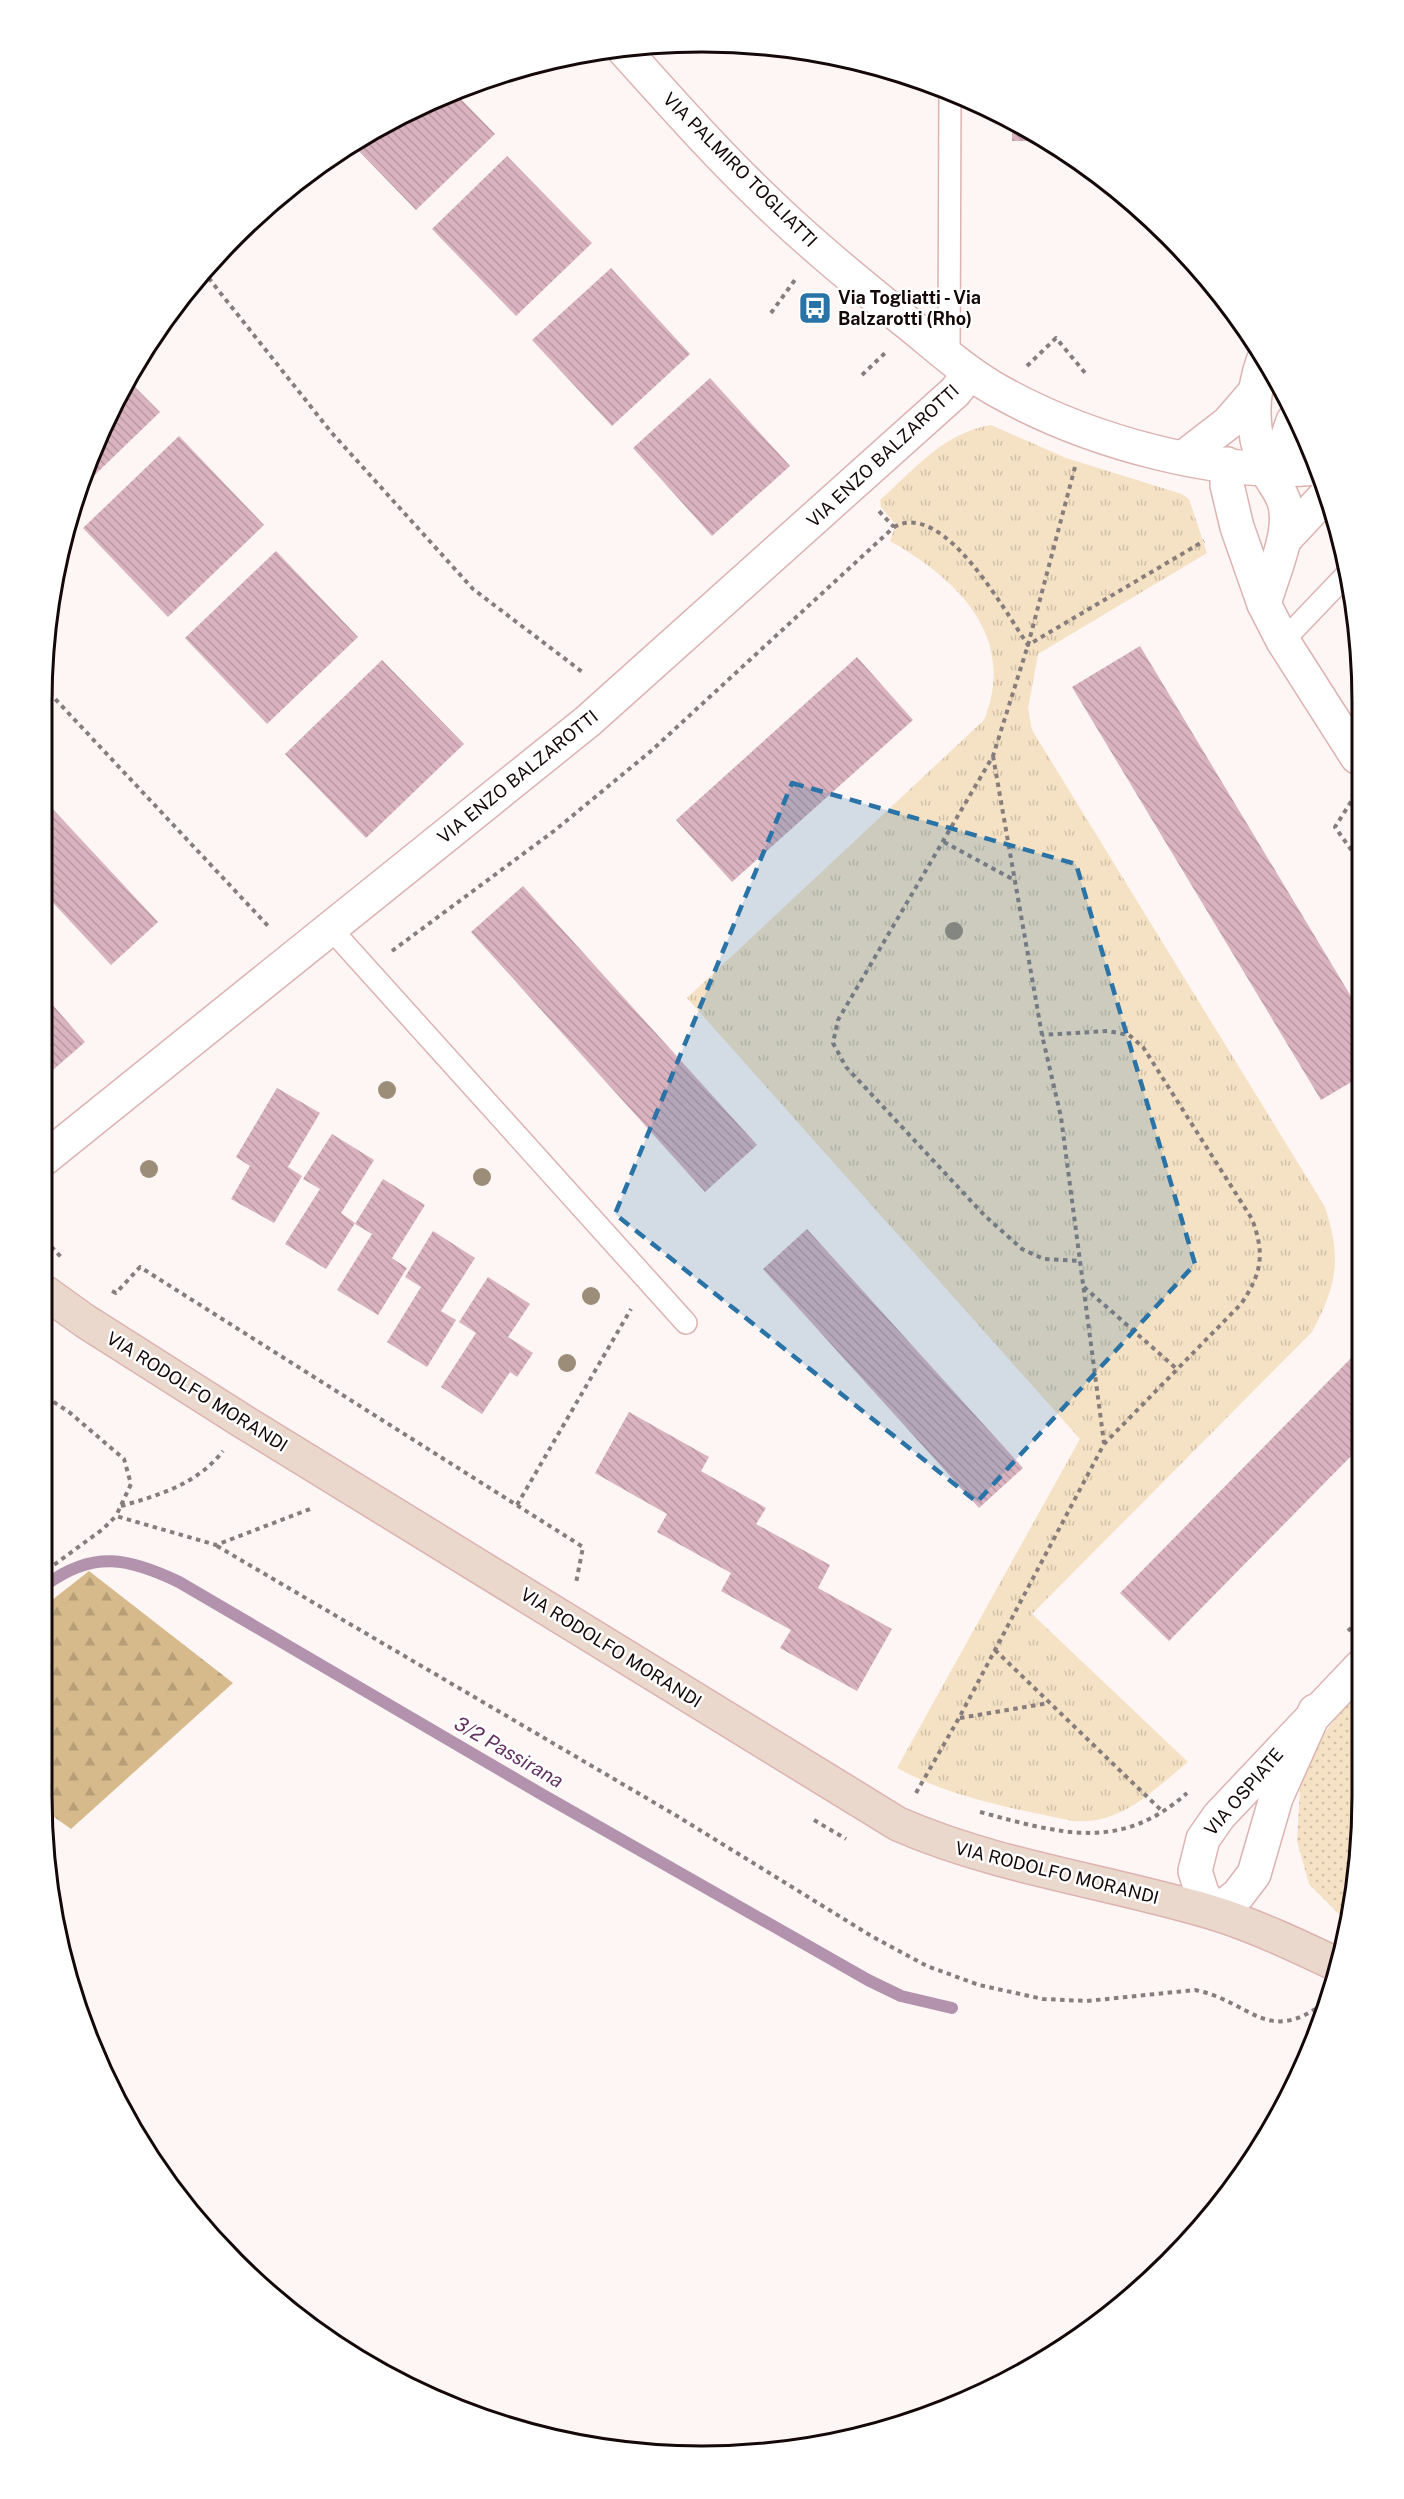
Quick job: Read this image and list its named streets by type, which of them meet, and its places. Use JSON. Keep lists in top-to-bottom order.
{
  "streets": {
    "street": [
      "VIA PALMIRO TOGLIATTI",
      "VIA ENZO BALZAROTTI",
      "VIA RODOLFO MORANDI",
      "VIA OSPIATE"
    ]
  },
  "crossings": [
    ["VIA PALMIRO TOGLIATTI", "VIA ENZO BALZAROTTI"],
    ["VIA RODOLFO MORANDI", "VIA OSPIATE"]
  ],
  "water": ["3/2 Passirana"],
  "places": {
    "bus stop": ["Via Togliatti - Via Balzarotti (Rho)"]
  }
}
